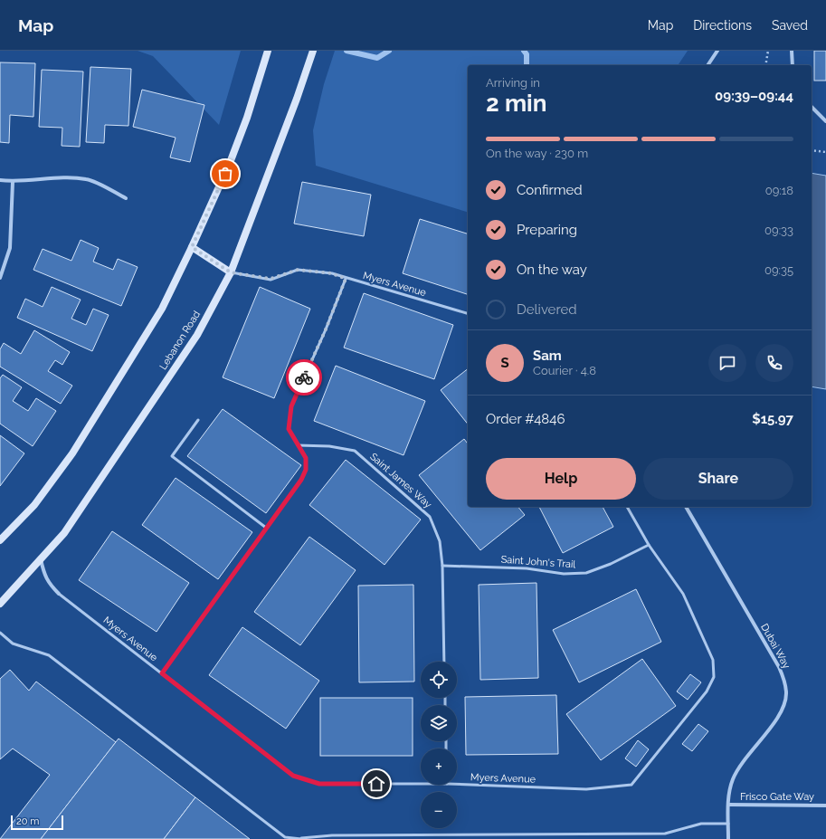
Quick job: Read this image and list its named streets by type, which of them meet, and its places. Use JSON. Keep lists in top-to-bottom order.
{
  "streets": {
    "main road": ["Lebanon Road"],
    "street": ["Myers Avenue", "Dubai Way", "Frisco Gate Way"],
    "lane": ["Saint James Way", "Saint John's Trail"]
  },
  "crossings": [
    ["Myers Avenue", "Lebanon Road"],
    ["Myers Avenue", "Saint John's Trail"],
    ["Saint James Way", "Saint John's Trail"],
    ["Dubai Way", "Frisco Gate Way"]
  ],
  "scale_bar": "20 m",
  "page": {
    "header": "Map",
    "nav": ["Map", "Directions", "Saved"],
    "heading": ["2 min", "Arriving in", "09:39–09:44"],
    "panel": [
      "Sam",
      "Courier · 4.8",
      "Order #4846",
      "$15.97"
    ],
    "bar": "On the way · 230 m",
    "list": [
      ["Confirmed", "09:18"],
      ["Preparing", "09:33"],
      ["On the way", "09:35"],
      "Delivered"
    ],
    "round": "S",
    "buttons": ["Help", "Share"],
    "map_buttons": ["+", "−"],
    "scale": "20 m"
  }
}
